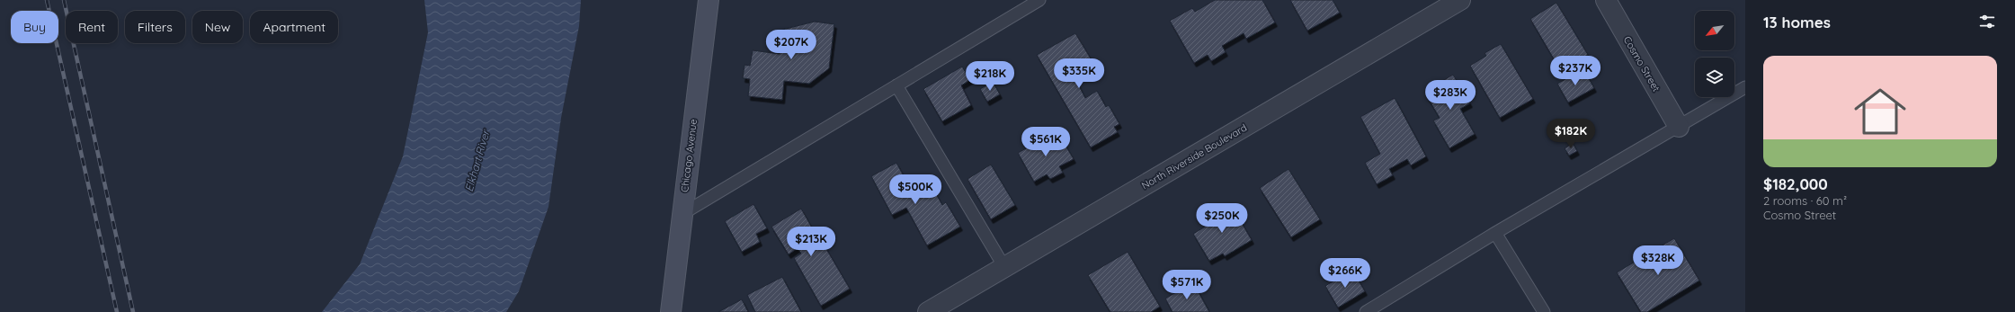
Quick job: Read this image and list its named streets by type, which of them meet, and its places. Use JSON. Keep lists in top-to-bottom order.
{
  "streets": {
    "street": ["Cosmo Street", "Chicago Avenue", "North Riverside Boulevard"]
  },
  "water": ["Elkhart River"],
  "north": "bottom left",
  "page": {
    "heading": "13 homes",
    "chip": [
      "Buy",
      "Rent",
      "Filters",
      "New",
      "Apartment"
    ],
    "price": [
      "$207K",
      "$237K",
      "$335K",
      "$218K",
      "$283K",
      "$182K",
      "$561K",
      "$500K",
      "$250K",
      "$213K",
      "$328K",
      "$266K",
      "$571K"
    ],
    "list": [
      {
        "name": "$182,000",
        "note": "2 rooms · 60 m² · Cosmo Street"
      }
    ]
  }
}
